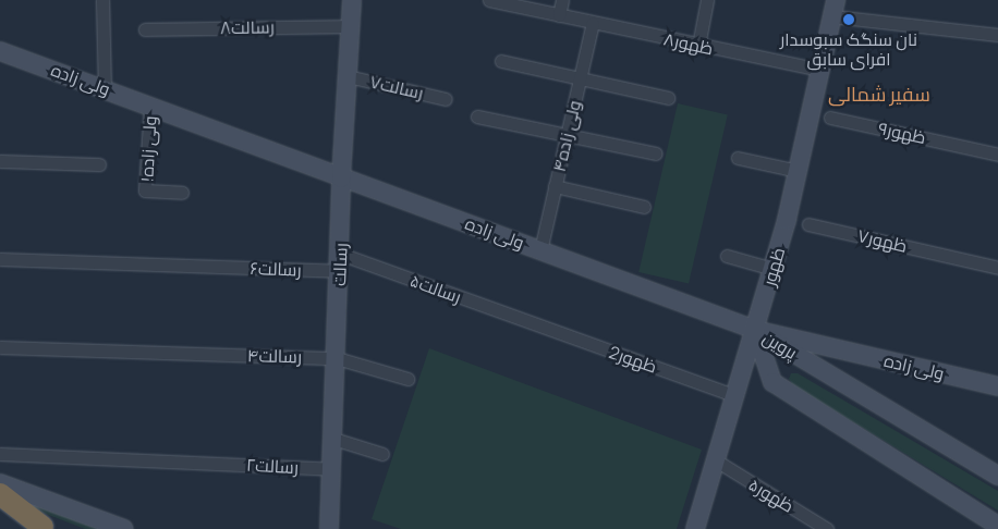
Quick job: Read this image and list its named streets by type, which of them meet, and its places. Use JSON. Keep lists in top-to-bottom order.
{
  "streets": {
    "street": [
      "رسالت۸",
      "ظهور۸",
      "ولی زاده",
      "رسالت۷",
      "ظهور۹",
      "ولی زاده۴",
      "ولی زاده۱",
      "ظهور۷",
      "رسالت",
      "ظهور",
      "رسالت۶",
      "رسالت۵",
      "پروین",
      "رسالت۴",
      "2ظهور",
      "رسالت۲",
      "ظهور۵"
    ]
  },
  "crossings": [
    ["رسالت۸", "رسالت"],
    ["ظهور۸", "ولی زاده۴"],
    ["ظهور۸", "ظهور"],
    ["ولی زاده", "ولی زاده۴"],
    ["ولی زاده", "ولی زاده۱"],
    ["ولی زاده", "رسالت"],
    ["ولی زاده", "ظهور"],
    ["ولی زاده", "پروین"],
    ["رسالت۷", "رسالت"],
    ["رسالت", "رسالت۶"],
    ["رسالت", "رسالت۵"],
    ["رسالت", "رسالت۴"],
    ["رسالت", "رسالت۲"],
    ["ظهور", "پروین"],
    ["ظهور", "2ظهور"],
    ["ظهور", "ظهور۵"],
    ["رسالت۶", "رسالت۵"],
    ["رسالت۵", "2ظهور"]
  ],
  "districts": ["سفیر شمالی"],
  "places": ["نان سنگک سبوسدار افرای سابق"]
}
